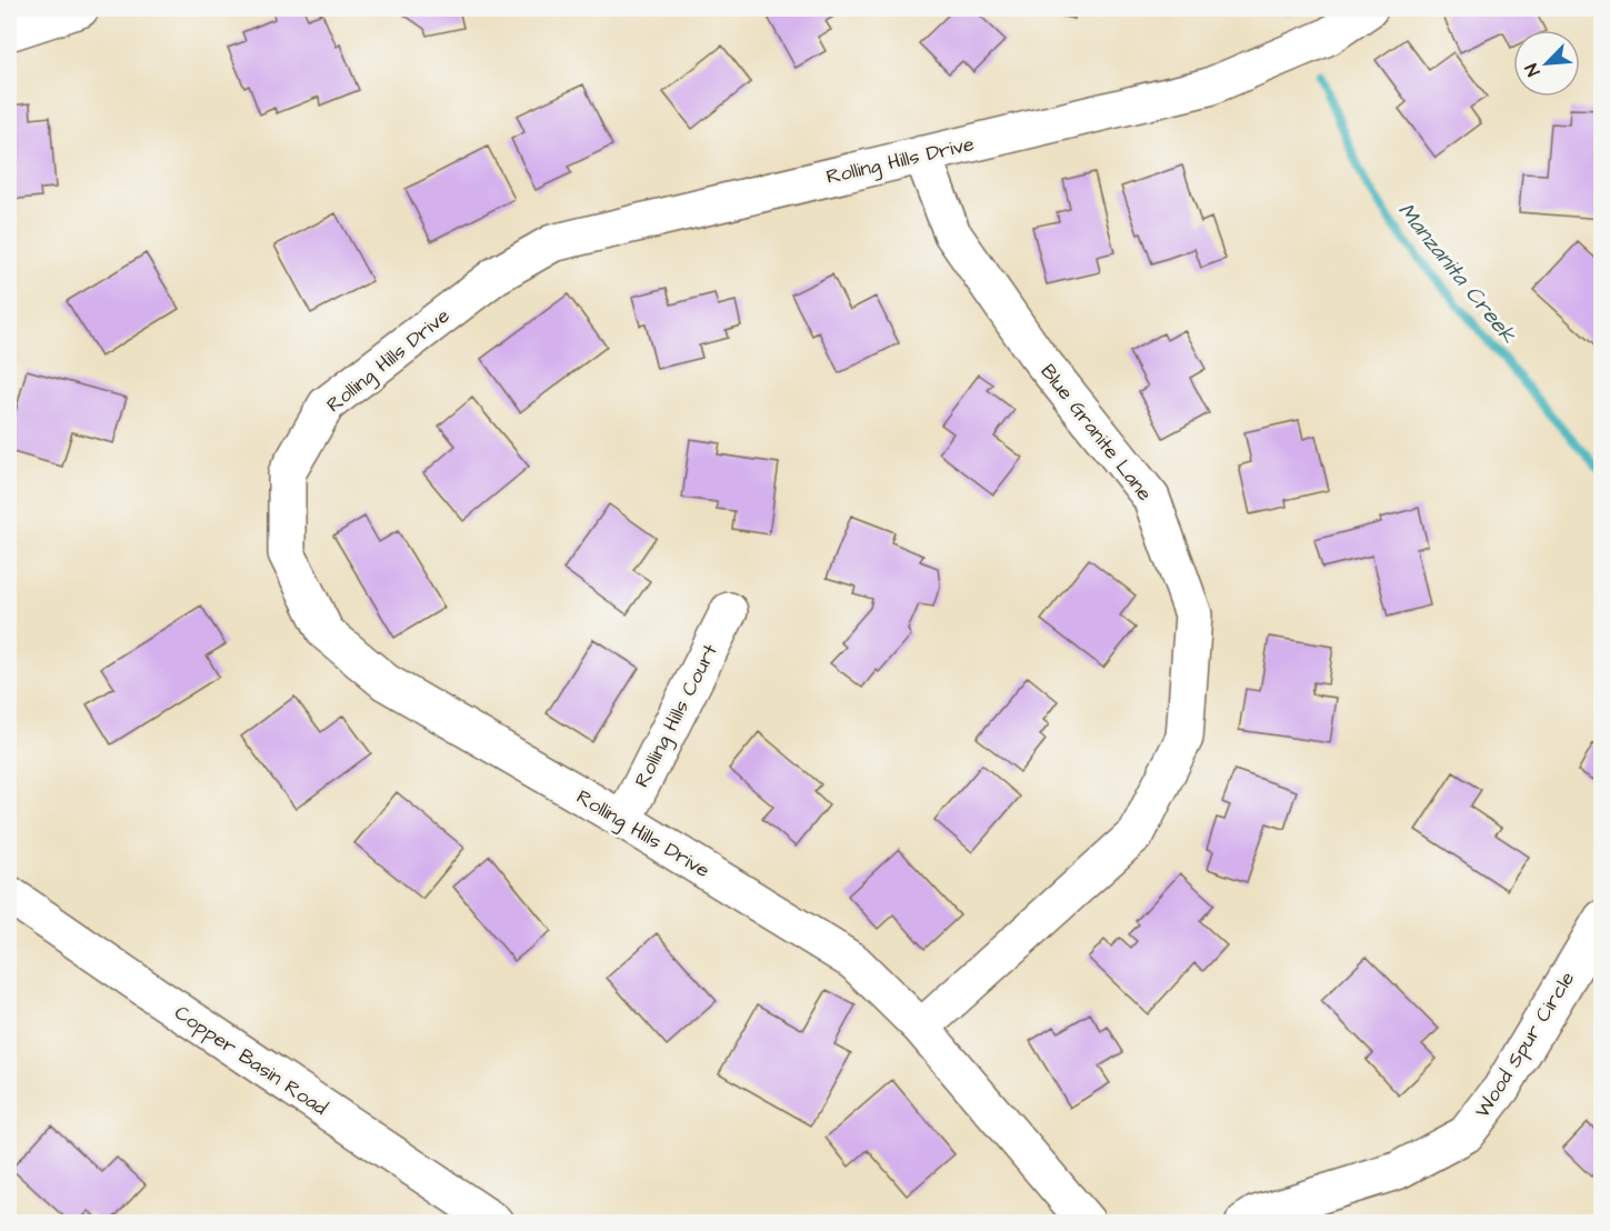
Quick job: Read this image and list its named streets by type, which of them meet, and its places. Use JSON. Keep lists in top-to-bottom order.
{
  "streets": {
    "street": [
      "Rolling Hills Drive",
      "Blue Granite Lane",
      "Rolling Hills Court",
      "Wood Spur Circle",
      "Copper Basin Road"
    ]
  },
  "crossings": [
    ["Rolling Hills Drive", "Blue Granite Lane"],
    ["Rolling Hills Drive", "Rolling Hills Court"]
  ],
  "water": ["Manzanita Creek"],
  "north": "bottom left"
}
